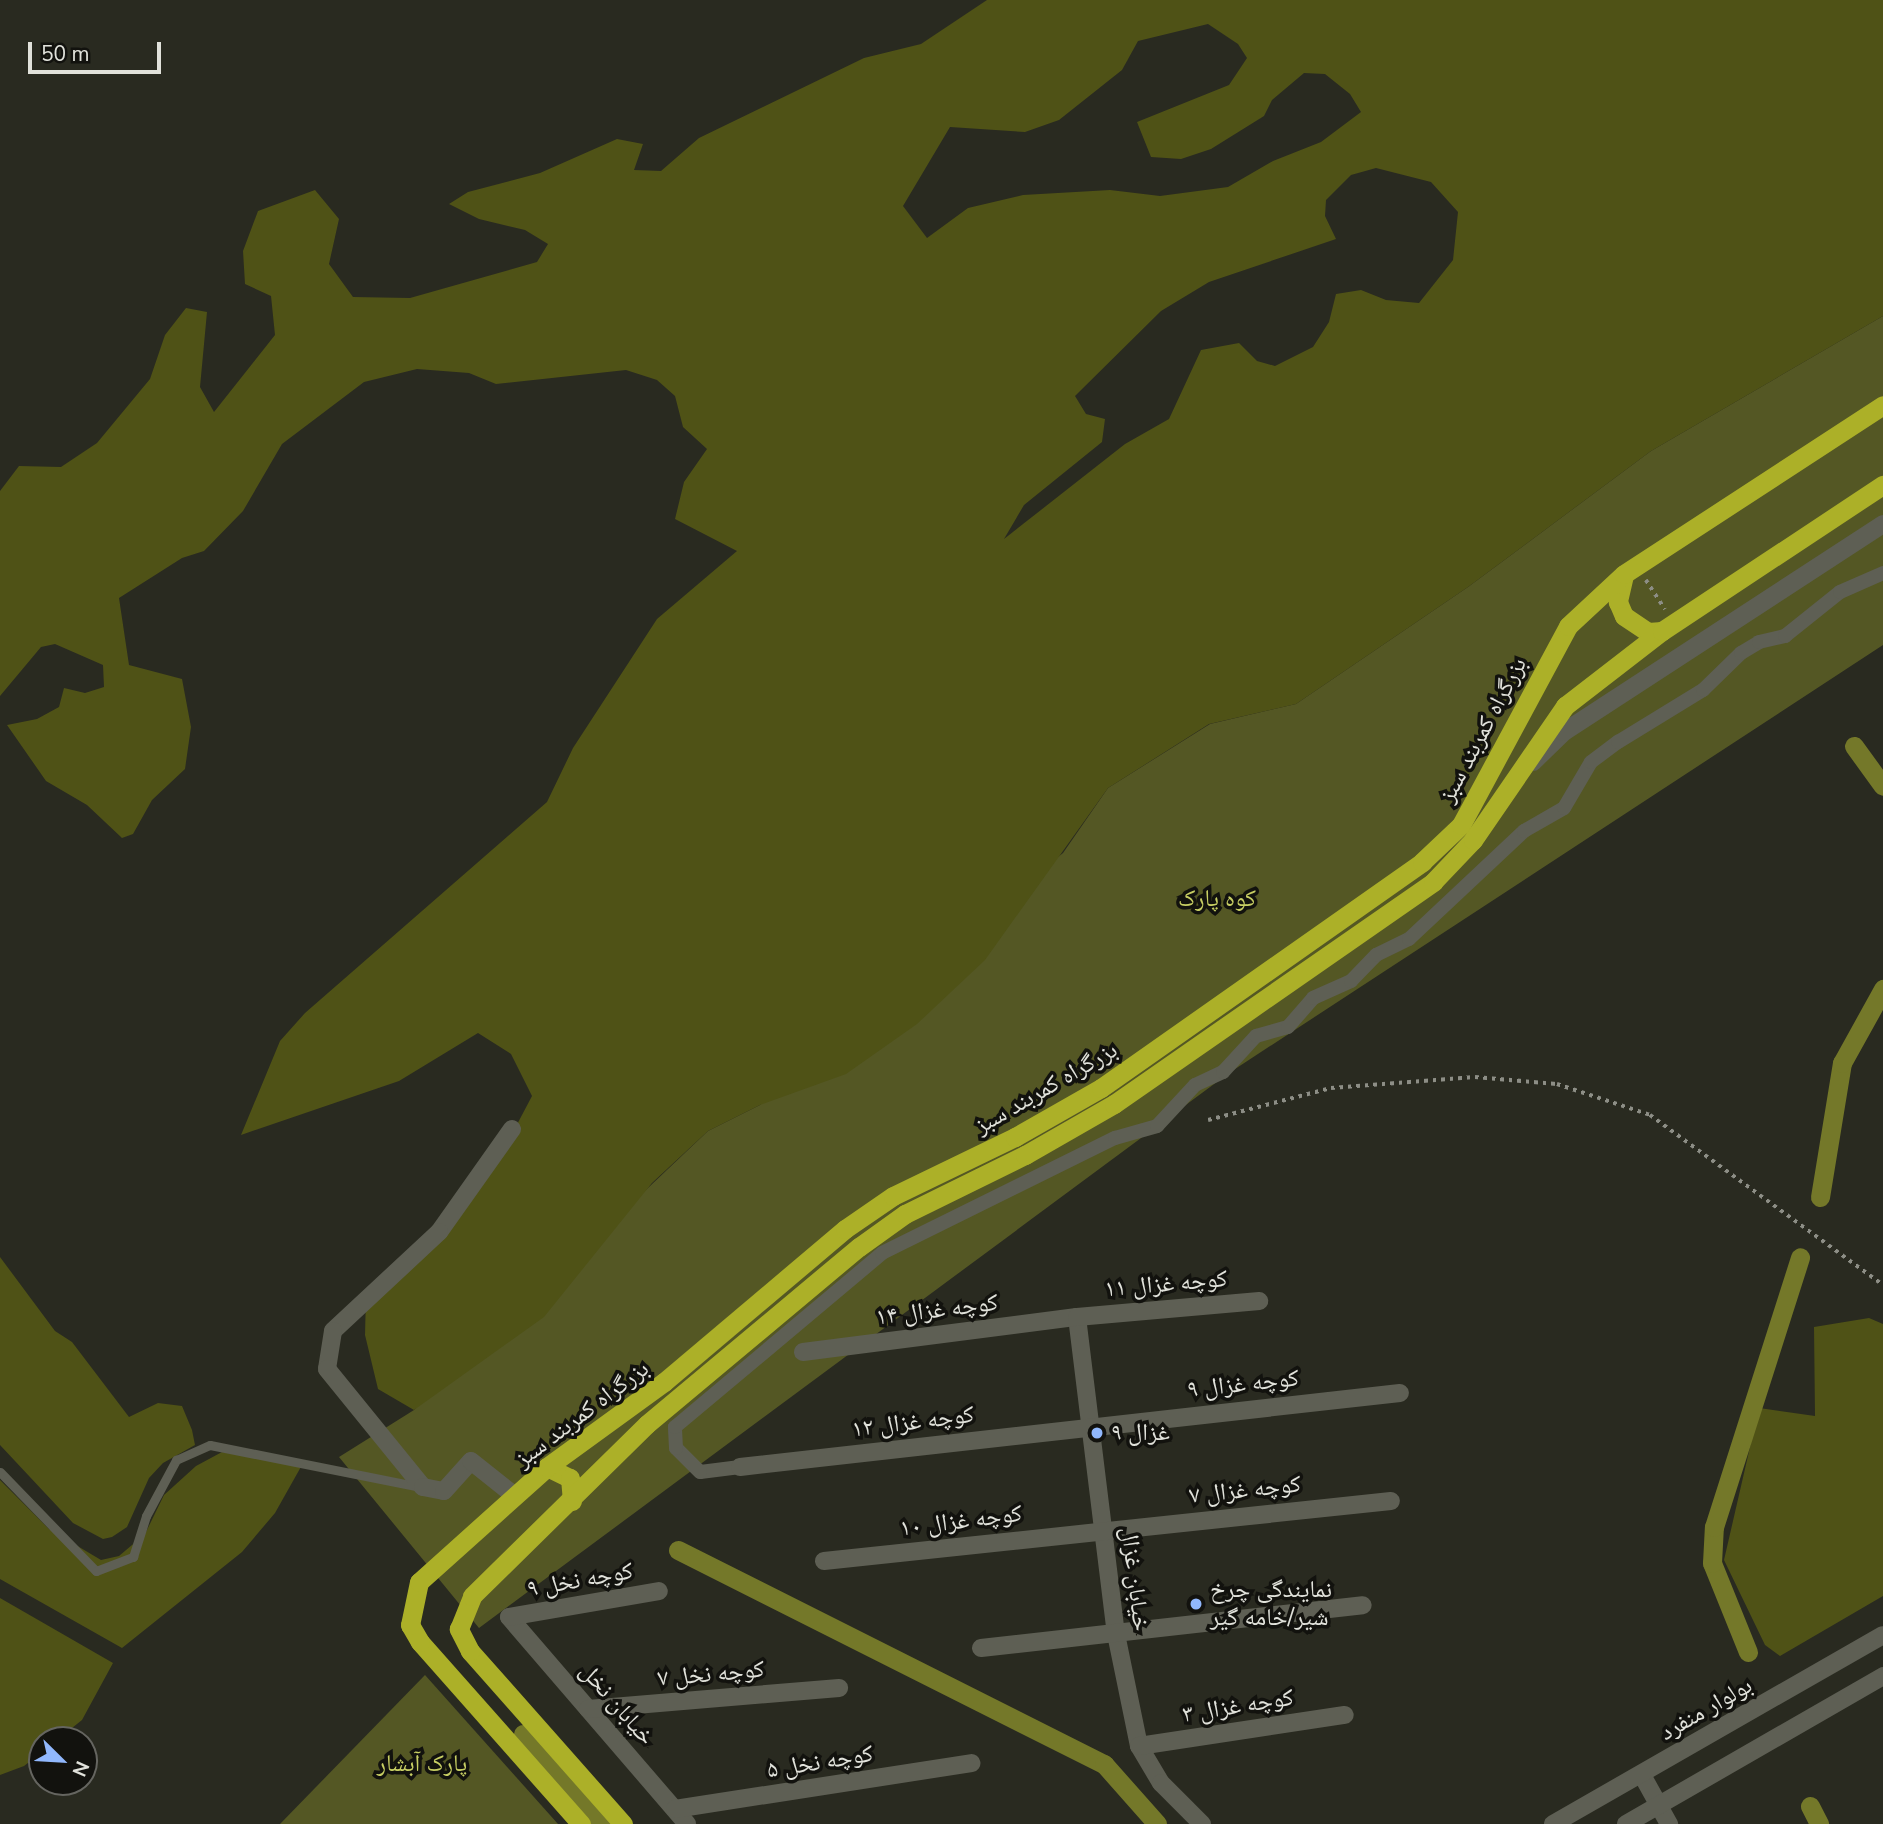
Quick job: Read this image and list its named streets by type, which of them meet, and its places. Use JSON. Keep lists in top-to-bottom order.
{
  "streets": {
    "highway": ["بزرگراه کمربند سبز"],
    "street": [
      "کوچه غزال ۱۱",
      "کوچه غزال ۱۴",
      "کوچه غزال ۹",
      "کوچه غزال ۱۲",
      "کوچه غزال ۷",
      "کوچه غزال ۱۰",
      "خیابان غزال",
      "کوچه نخل ۹",
      "کوچه نخل ۷",
      "خیابان نخل",
      "کوچه غزال ۳",
      "بولوار منفرد",
      "کوچه نخل ۵"
    ]
  },
  "crossings": [
    ["کوچه غزال ۱۱", "کوچه غزال ۱۴"],
    ["کوچه غزال ۱۱", "خیابان غزال"],
    ["کوچه غزال ۱۴", "خیابان غزال"],
    ["کوچه غزال ۹", "کوچه غزال ۱۲"],
    ["کوچه غزال ۹", "خیابان غزال"],
    ["کوچه غزال ۱۲", "خیابان غزال"],
    ["کوچه غزال ۷", "کوچه غزال ۱۰"],
    ["کوچه غزال ۷", "خیابان غزال"],
    ["کوچه غزال ۱۰", "خیابان غزال"],
    ["خیابان غزال", "کوچه غزال ۳"],
    ["کوچه نخل ۹", "خیابان نخل"],
    ["کوچه نخل ۷", "خیابان نخل"],
    ["خیابان نخل", "کوچه نخل ۵"]
  ],
  "parks": ["کوه پارک", "پارک آبشار"],
  "places": ["غزال ۹", "نمایندگی چرخ شیر/خامه گیر"],
  "scale_bar": "50 m",
  "north": "bottom right"
}
